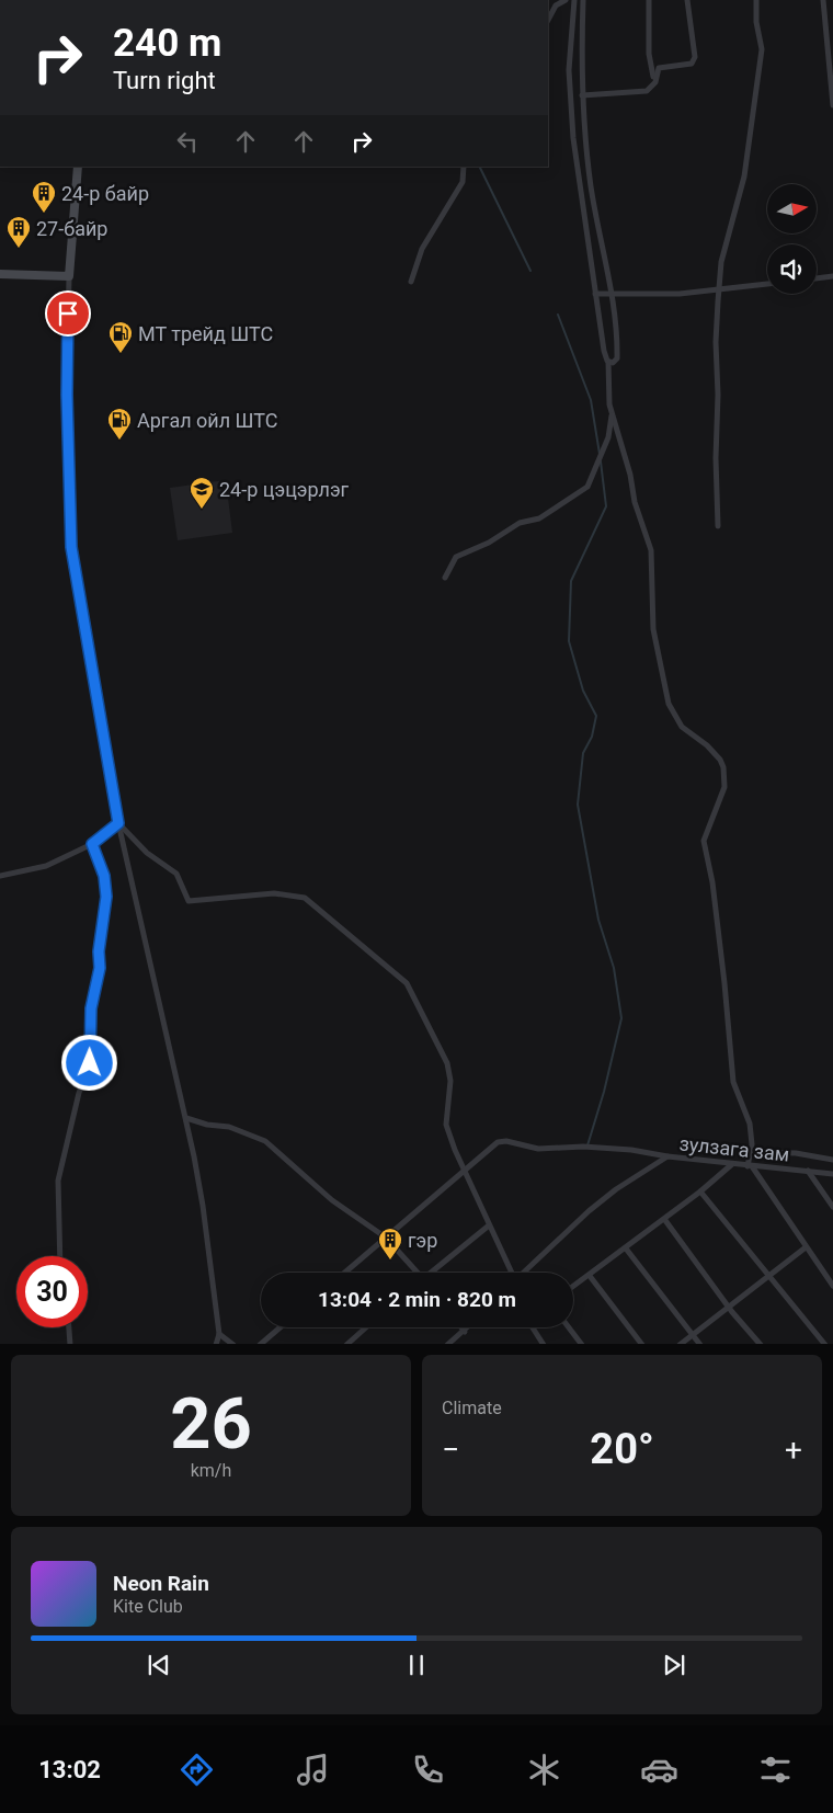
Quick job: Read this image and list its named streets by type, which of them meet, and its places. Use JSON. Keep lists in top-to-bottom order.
{
  "streets": {
    "street": ["зулзага зам"]
  },
  "places": {
    "building": ["24-р байр", "27-байр", "гэр"],
    "fuel station": ["МТ трейд ШТС", "Аргал ойл ШТС"],
    "school or university": ["24-р цэцэрлэг"]
  },
  "north": "right",
  "page": {
    "turn": ["240 m", "Turn right"],
    "limit": "30",
    "trip": "13:04 · 2 min · 820 m",
    "tile": [
      ["26", "km/h"],
      "Climate"
    ],
    "heat": ["−", "20°", "+"],
    "song": ["Neon Rain", "Kite Club"],
    "tabs": "13:02"
  }
}
